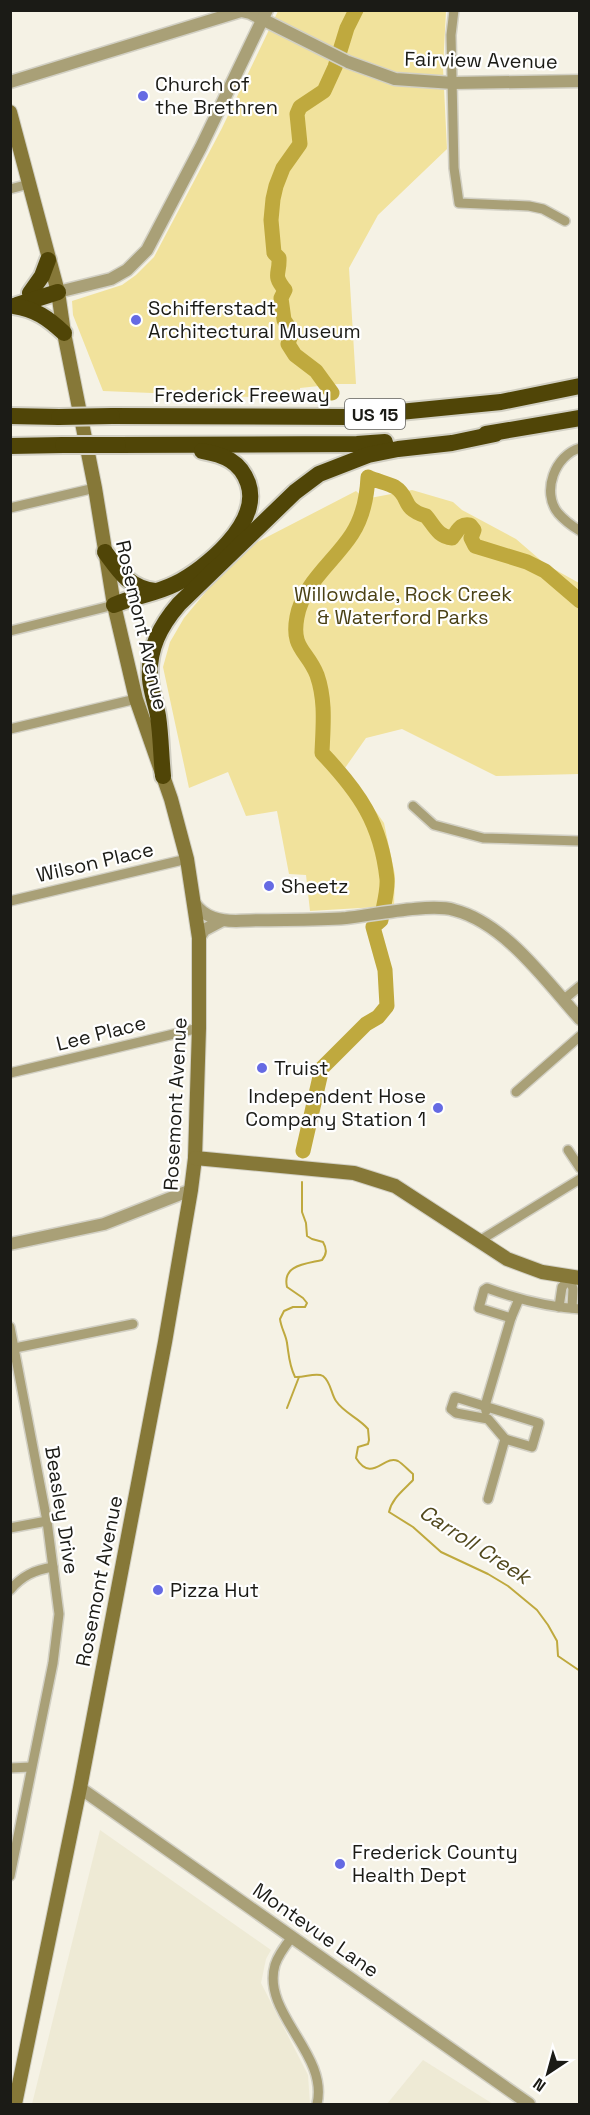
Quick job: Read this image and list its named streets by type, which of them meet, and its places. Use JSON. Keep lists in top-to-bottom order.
{
  "streets": {
    "highway": ["Frederick Freeway", "US 15"],
    "main road": ["Rosemont Avenue"],
    "street": [
      "Fairview Avenue",
      "Wilson Place",
      "Lee Place",
      "Beasley Drive",
      "Montevue Lane"
    ]
  },
  "crossings": [
    ["Rosemont Avenue", "Wilson Place"],
    ["Rosemont Avenue", "Lee Place"],
    ["Rosemont Avenue", "Montevue Lane"]
  ],
  "water": ["Carroll Creek"],
  "parks": ["Willowdale, Rock Creek & Waterford Parks"],
  "places": [
    "Church of the Brethren",
    "Schifferstadt Architectural Museum",
    "Sheetz",
    "Truist",
    "Independent Hose Company Station 1",
    "Pizza Hut",
    "Frederick County Health Dept"
  ],
  "north": "bottom left"
}
